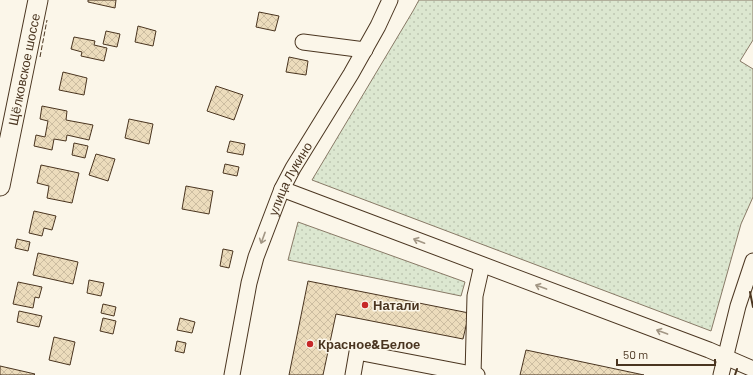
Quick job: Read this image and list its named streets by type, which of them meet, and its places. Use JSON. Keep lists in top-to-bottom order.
{
  "streets": {
    "main road": ["Щёлковское шоссе"],
    "street": ["улица Лукино"]
  },
  "one_way": ["улица Лукино"],
  "places": ["Натали", "Красное&Белое"],
  "scale_bar": "50 m"
}
